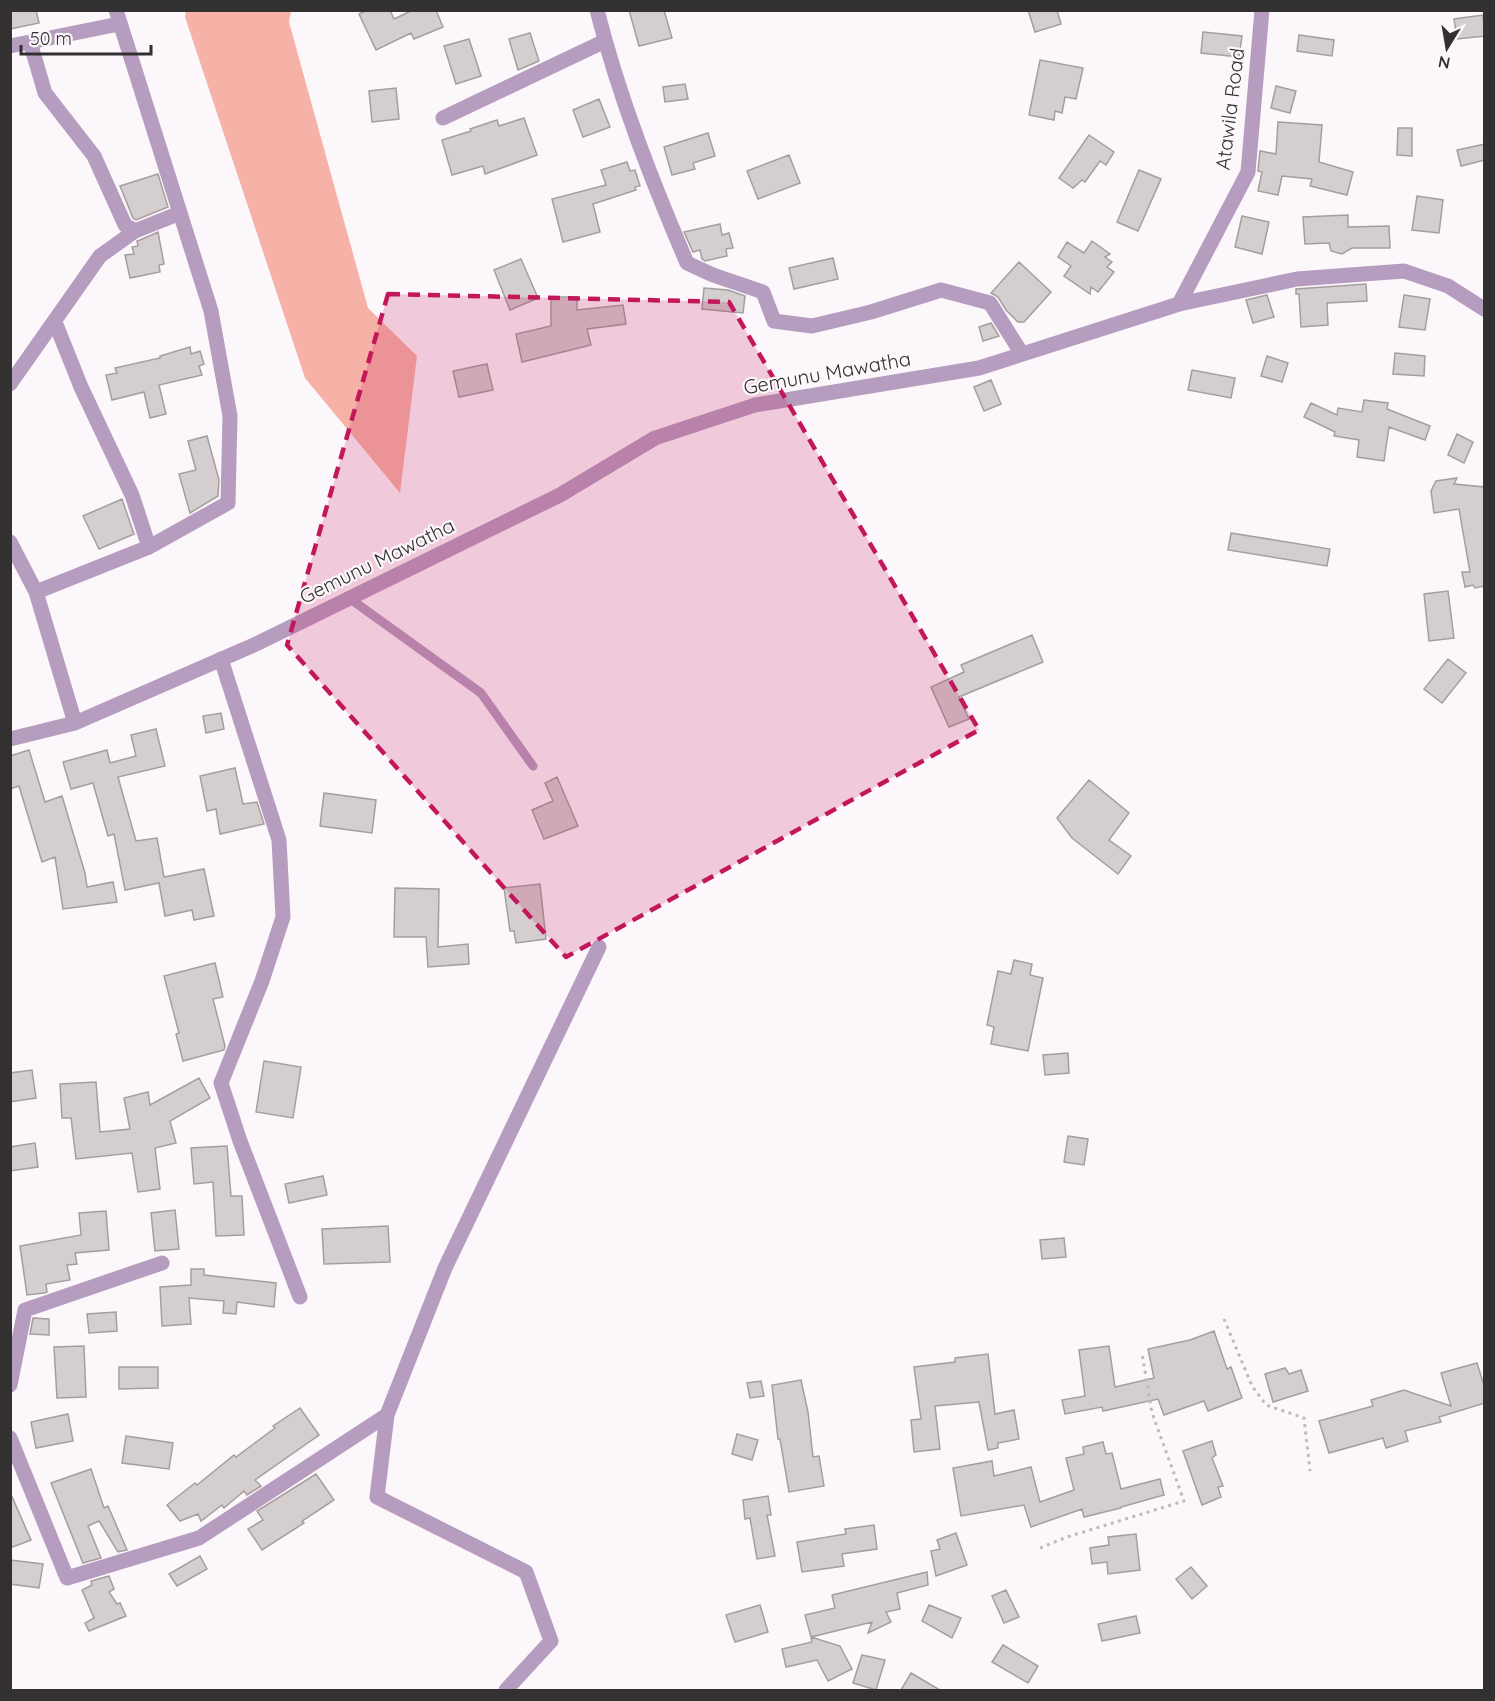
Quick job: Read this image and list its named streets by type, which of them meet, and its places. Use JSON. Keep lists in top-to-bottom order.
{
  "streets": {
    "street": ["Atawila Road", "Gemunu Mawatha"]
  },
  "crossings": [
    ["Atawila Road", "Gemunu Mawatha"]
  ],
  "scale_bar": "50 m",
  "north": "bottom"
}
